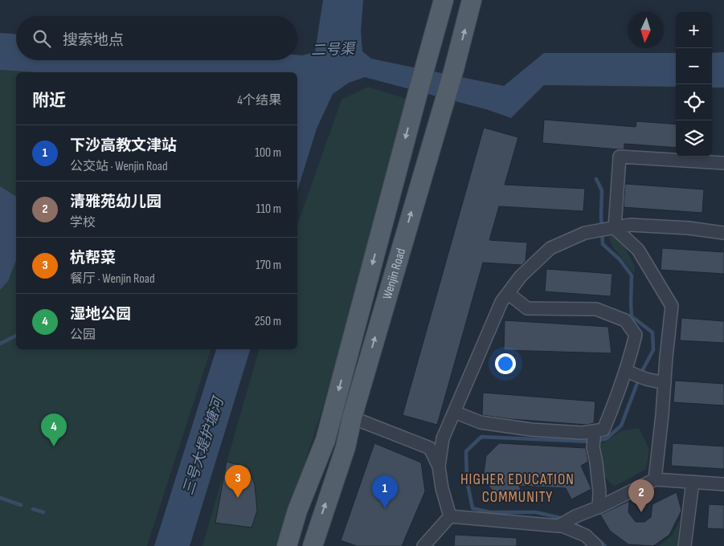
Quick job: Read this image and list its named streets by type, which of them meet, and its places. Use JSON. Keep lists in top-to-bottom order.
{
  "streets": {
    "main road": ["Wenjin Road"]
  },
  "districts": ["HIGHER EDUCATION COMMUNITY"],
  "water": ["二号渠", "三号大堤护塘河"],
  "north": "bottom",
  "page": {
    "map_buttons": ["+", "−"],
    "search": "搜索地点",
    "heading": ["附近", "4个结果"],
    "list": [
      {
        "mark": "1",
        "name": "下沙高教文津站",
        "note": "公交站 · Wenjin Road",
        "value": "100 m"
      },
      {
        "mark": "2",
        "name": "清雅苑幼儿园",
        "note": "学校",
        "value": "110 m"
      },
      {
        "mark": "3",
        "name": "杭帮菜",
        "note": "餐厅 · Wenjin Road",
        "value": "170 m"
      },
      {
        "mark": "4",
        "name": "湿地公园",
        "note": "公园",
        "value": "250 m"
      }
    ],
    "pins": [
      "4",
      "3",
      "1",
      "2"
    ]
  }
}
